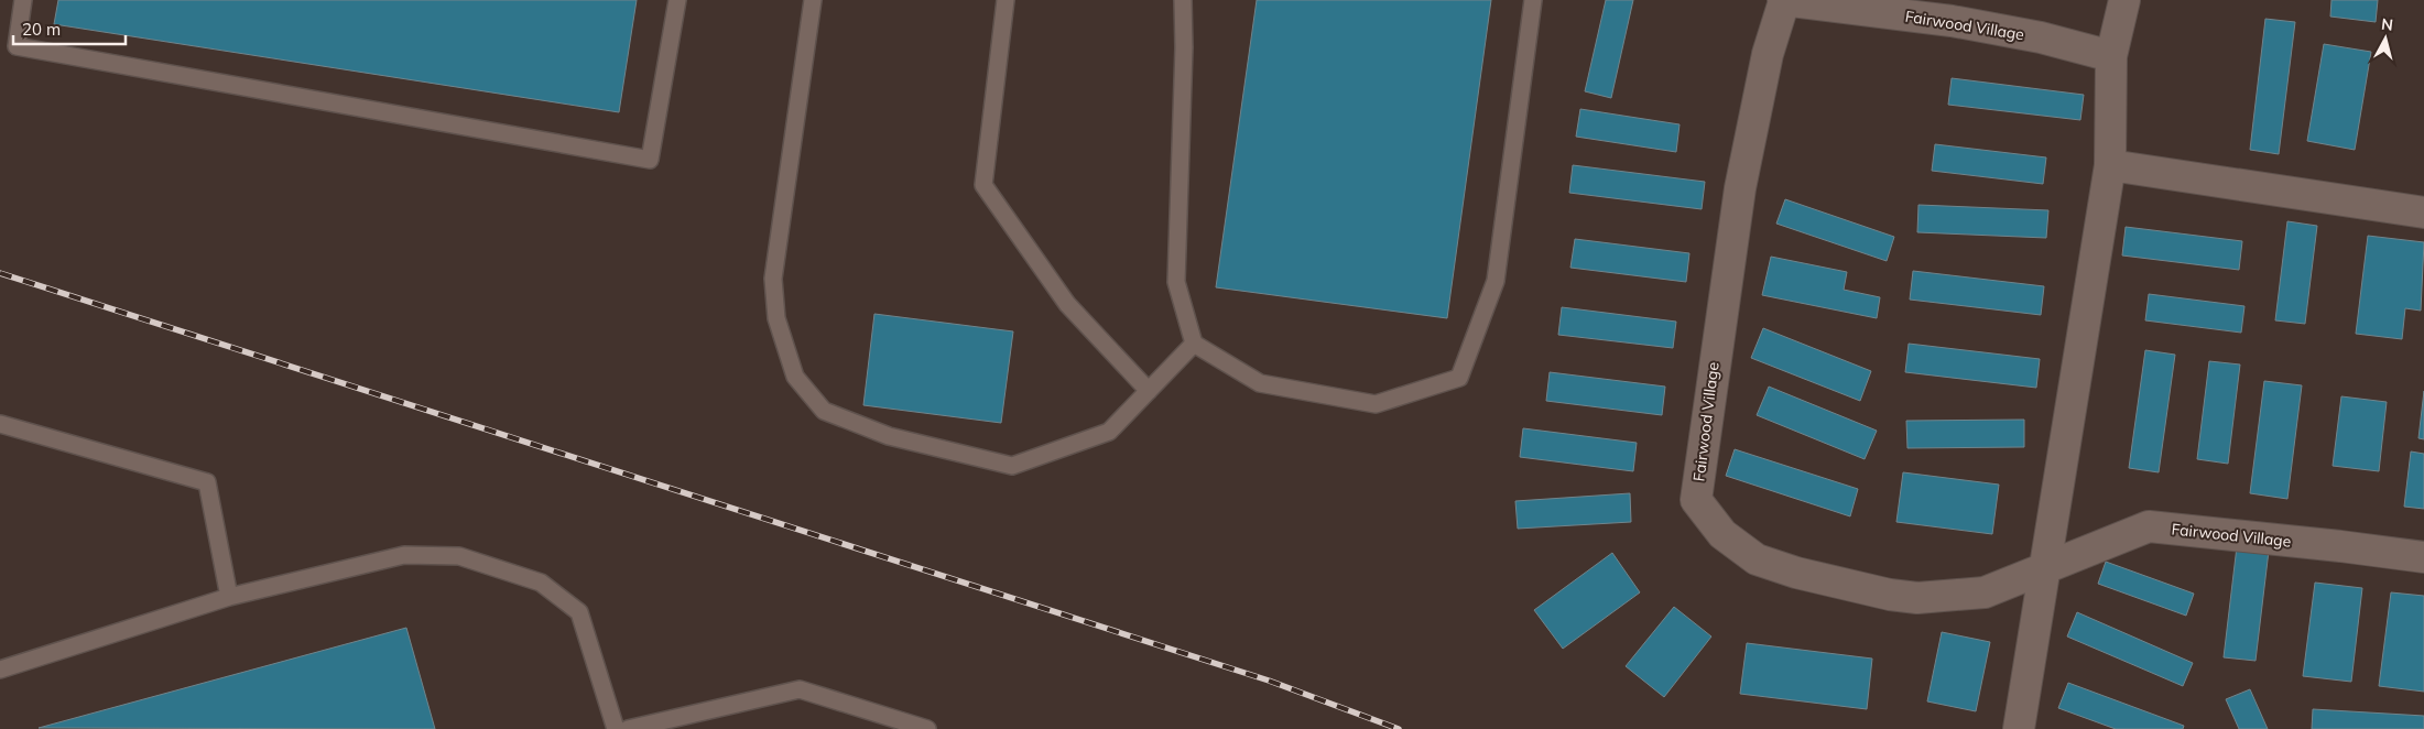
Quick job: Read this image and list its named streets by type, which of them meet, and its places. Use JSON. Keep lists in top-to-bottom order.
{
  "streets": {
    "street": ["Fairwood Village"]
  },
  "scale_bar": "20 m",
  "north": "top"
}
